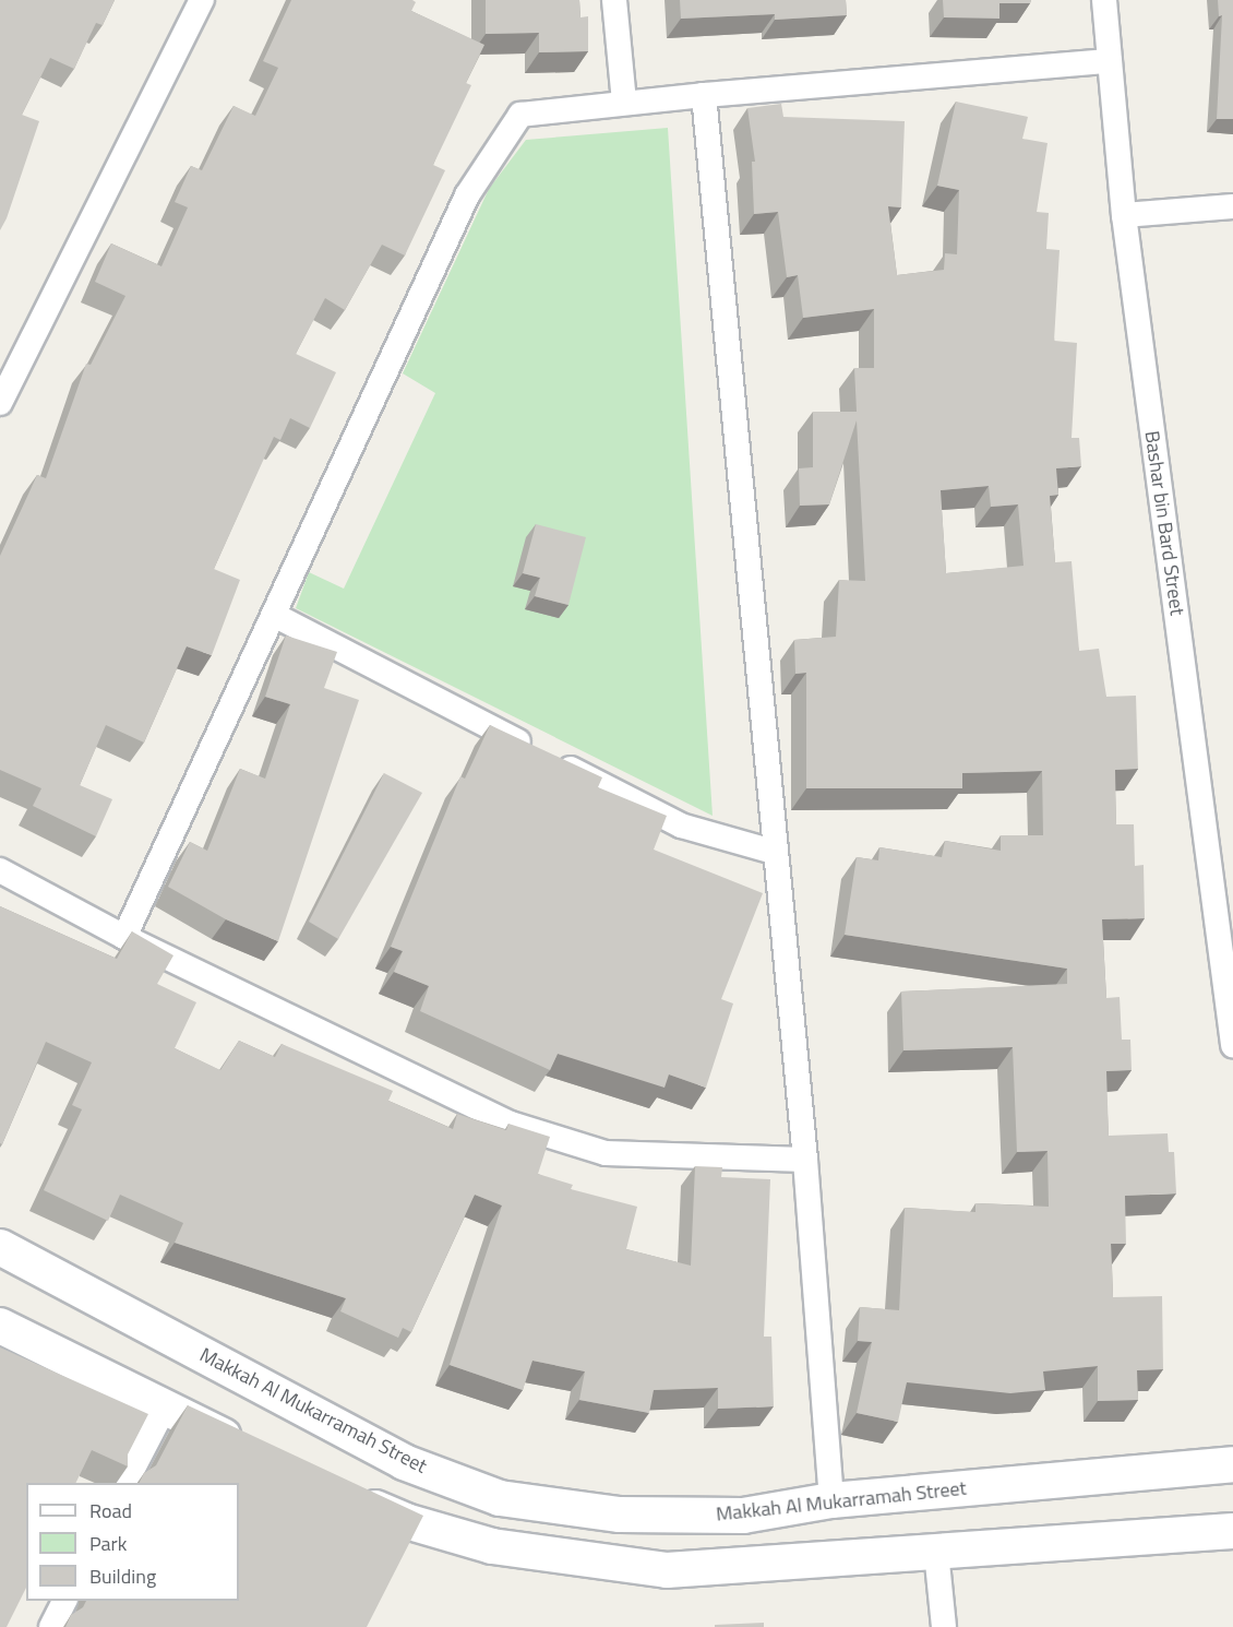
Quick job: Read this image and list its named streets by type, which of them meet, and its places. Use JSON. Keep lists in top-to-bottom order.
{
  "streets": {
    "main road": ["Makkah Al Mukarramah Street"],
    "street": ["Bashar bin Bard Street"]
  },
  "legend": ["Road", "Park", "Building"]
}
